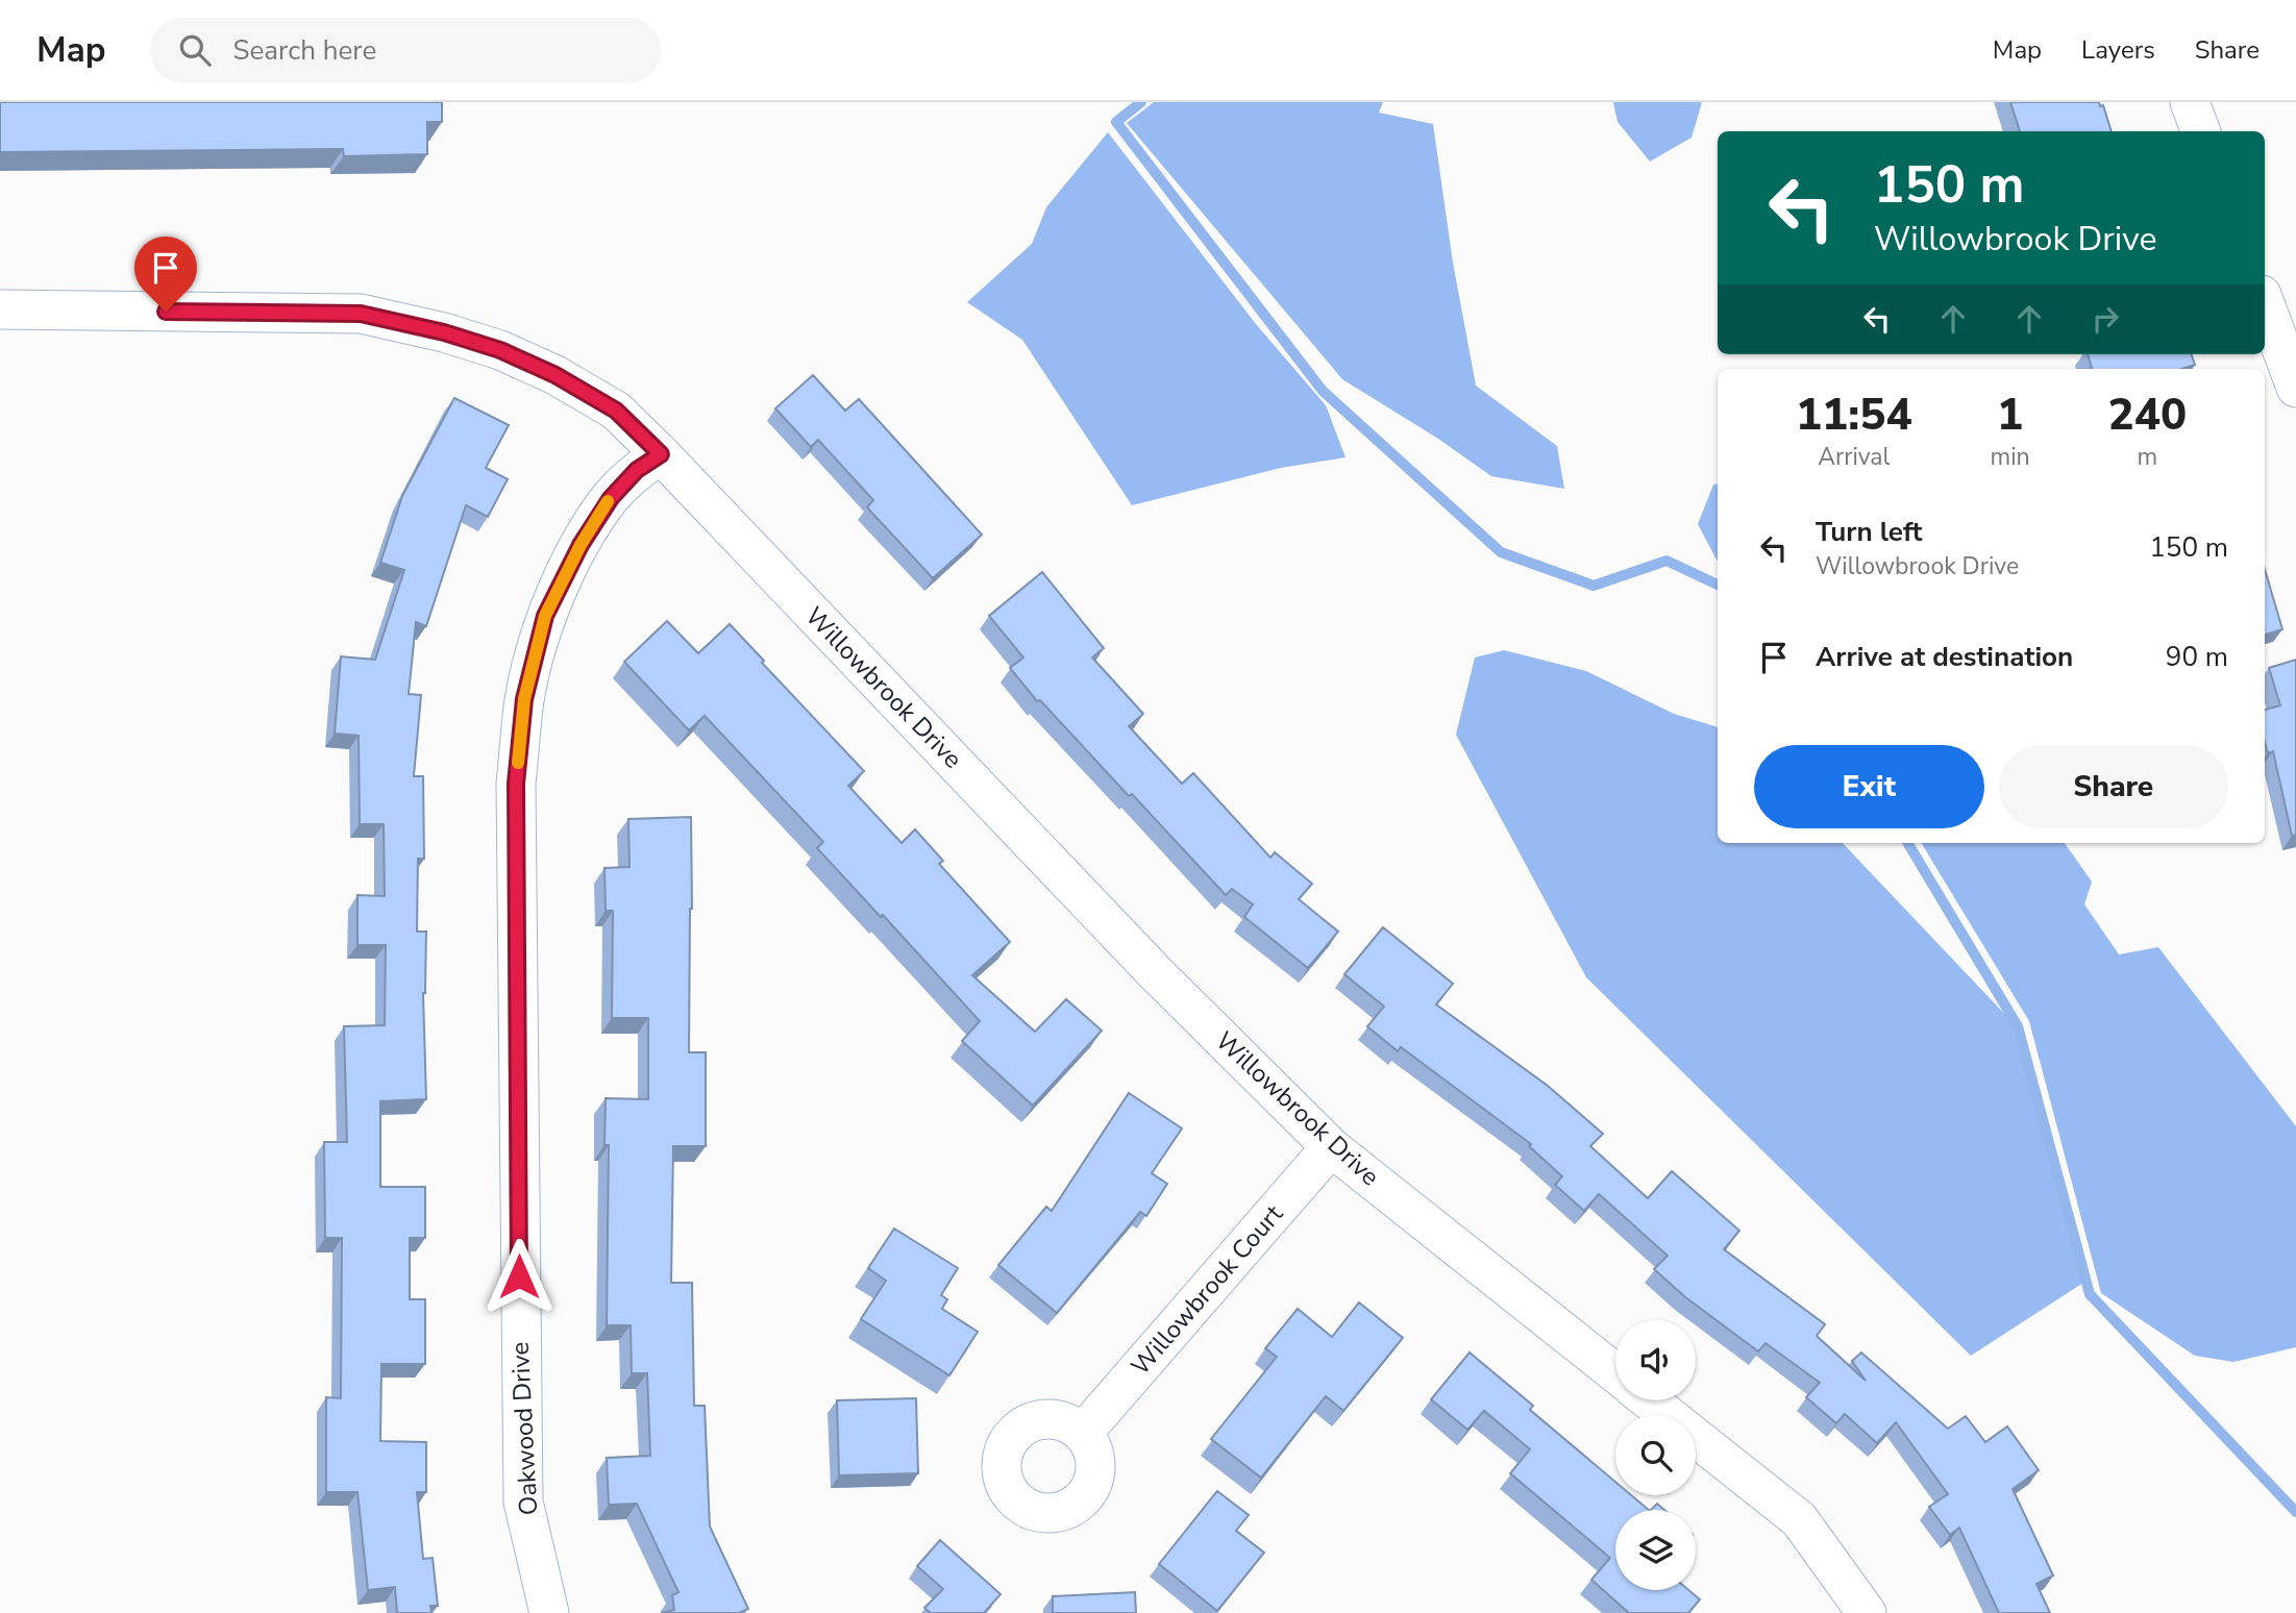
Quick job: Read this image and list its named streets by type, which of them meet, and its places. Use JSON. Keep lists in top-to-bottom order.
{
  "streets": {
    "street": ["Willowbrook Drive", "Willowbrook Court", "Oakwood Drive"]
  },
  "crossings": [
    ["Willowbrook Drive", "Willowbrook Court"],
    ["Willowbrook Drive", "Oakwood Drive"]
  ],
  "page": {
    "header": "Map",
    "search": "Search here",
    "nav": ["Map", "Layers", "Share"],
    "turn": ["150 m", "Willowbrook Drive"],
    "eta": [
      "11:54",
      "Arrival",
      "1",
      "min",
      "240",
      "m"
    ],
    "list": [
      {
        "name": "Turn left",
        "note": "Willowbrook Drive",
        "value": "150 m"
      },
      {
        "name": "Arrive at destination",
        "value": "90 m"
      }
    ],
    "buttons": ["Exit", "Share"]
  }
}
